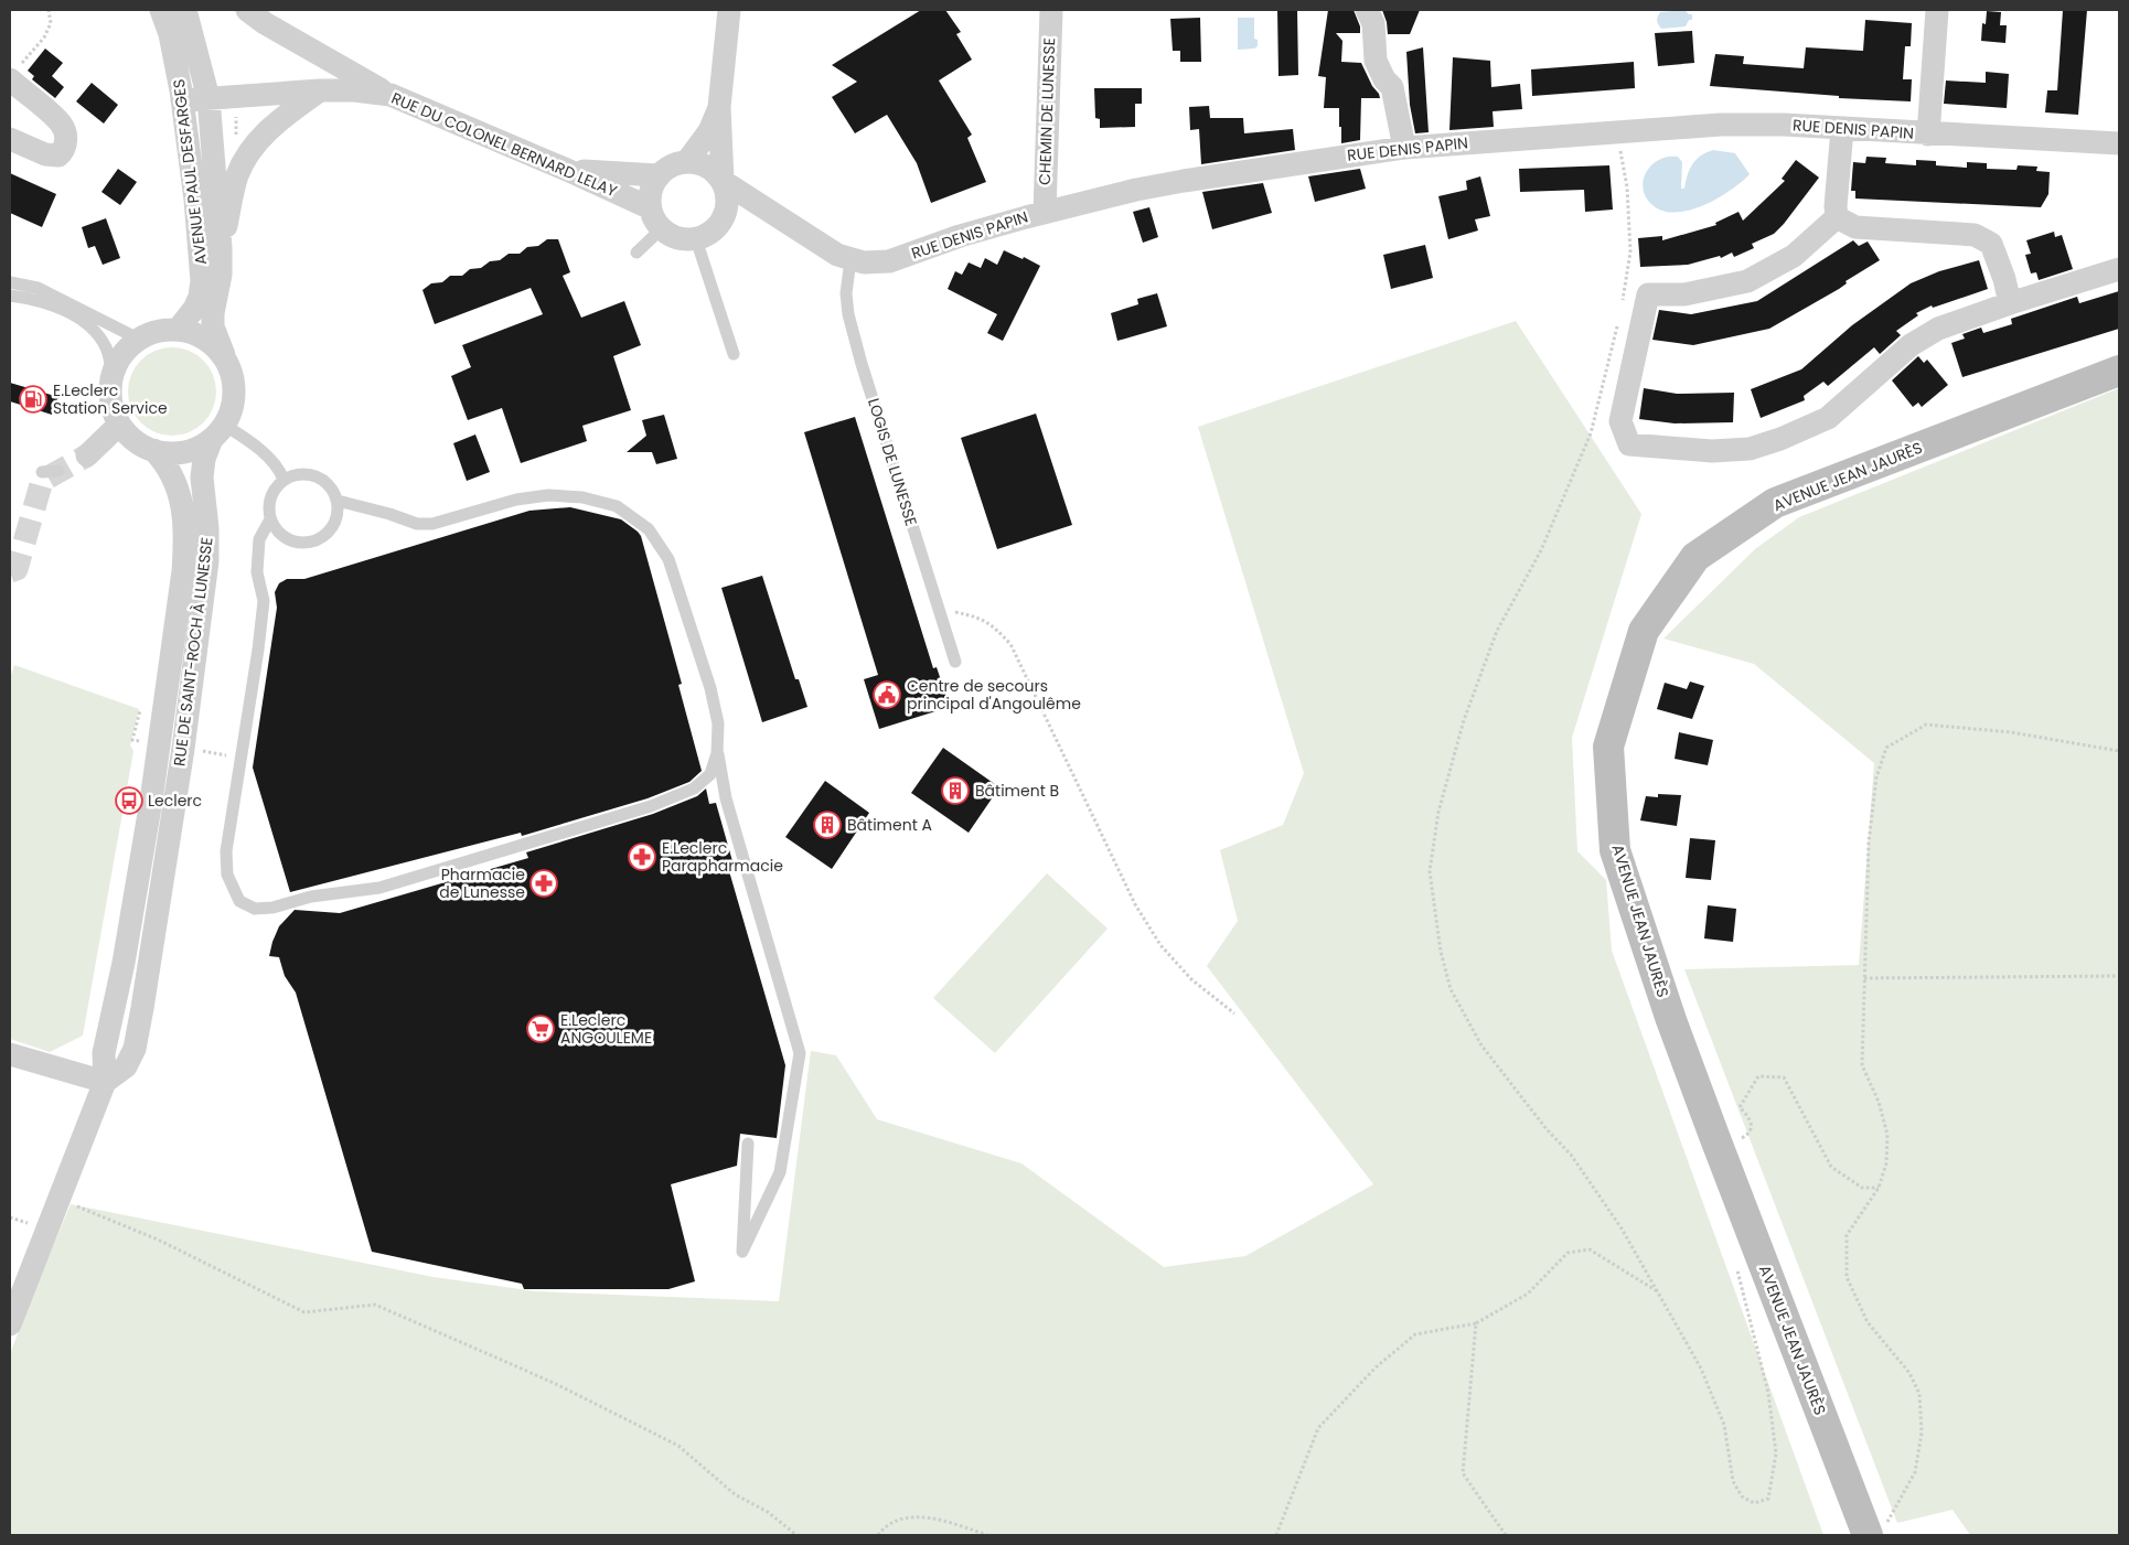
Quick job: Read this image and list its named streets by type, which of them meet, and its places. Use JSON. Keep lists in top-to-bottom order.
{
  "streets": {
    "main road": ["AVENUE JEAN JAURÈS"],
    "street": [
      "CHEMIN DE LUNESSE",
      "RUE DENIS PAPIN",
      "RUE DU COLONEL BERNARD LELAY",
      "AVENUE PAUL DESFARGES",
      "RUE DE SAINT-ROCH À LUNESSE"
    ],
    "lane": ["LOGIS DE LUNESSE"]
  },
  "crossings": [
    ["CHEMIN DE LUNESSE", "RUE DENIS PAPIN"],
    ["RUE DENIS PAPIN", "RUE DU COLONEL BERNARD LELAY"],
    ["RUE DENIS PAPIN", "LOGIS DE LUNESSE"],
    ["RUE DU COLONEL BERNARD LELAY", "AVENUE PAUL DESFARGES"],
    ["AVENUE PAUL DESFARGES", "RUE DE SAINT-ROCH À LUNESSE"]
  ],
  "places": {
    "fuel station": ["E.Leclerc Station Service"],
    "public building": ["Centre de secours principal d'Angoulême"],
    "building": ["Bâtiment B", "Bâtiment A"],
    "bus stop": ["Leclerc"],
    "pharmacy": ["E.Leclerc Parapharmacie", "Pharmacie de Lunesse"],
    "supermarket": ["E.Leclerc ANGOULEME"]
  }
}
